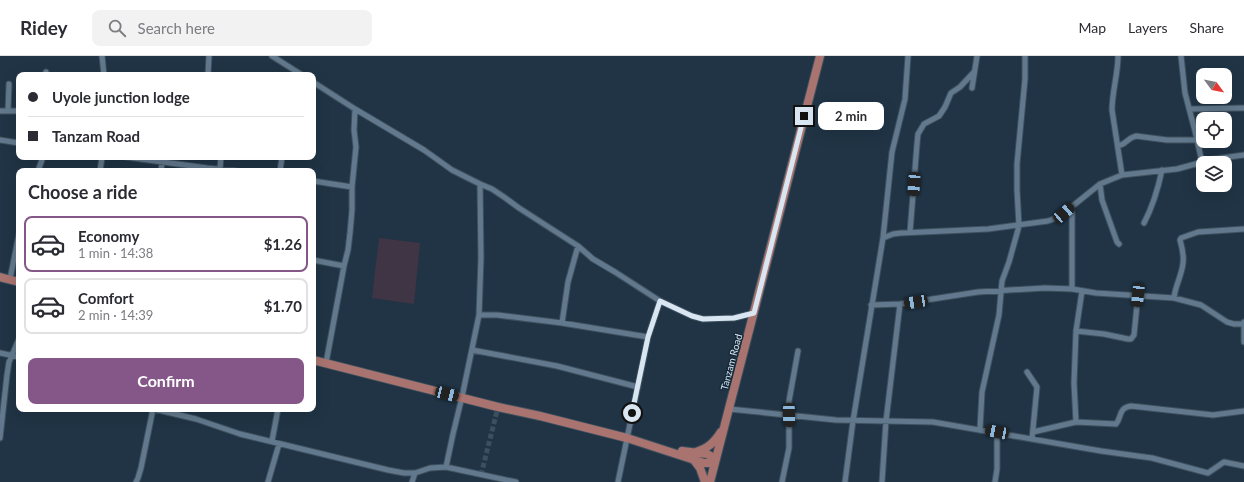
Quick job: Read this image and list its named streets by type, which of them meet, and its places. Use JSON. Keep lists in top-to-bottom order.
{
  "streets": {
    "highway": ["Tanzam Road"]
  },
  "north": "bottom right",
  "page": {
    "header": "Ridey",
    "search": "Search here",
    "nav": ["Map", "Layers", "Share"],
    "banner": ["Uyole junction lodge", "Tanzam Road"],
    "bubble": "2 min",
    "heading": "Choose a ride",
    "list": [
      {
        "name": "Economy",
        "note": "1 min · 14:38",
        "value": "$1.26"
      },
      {
        "name": "Comfort",
        "note": "2 min · 14:39",
        "value": "$1.70"
      }
    ],
    "buttons": "Confirm"
  }
}
